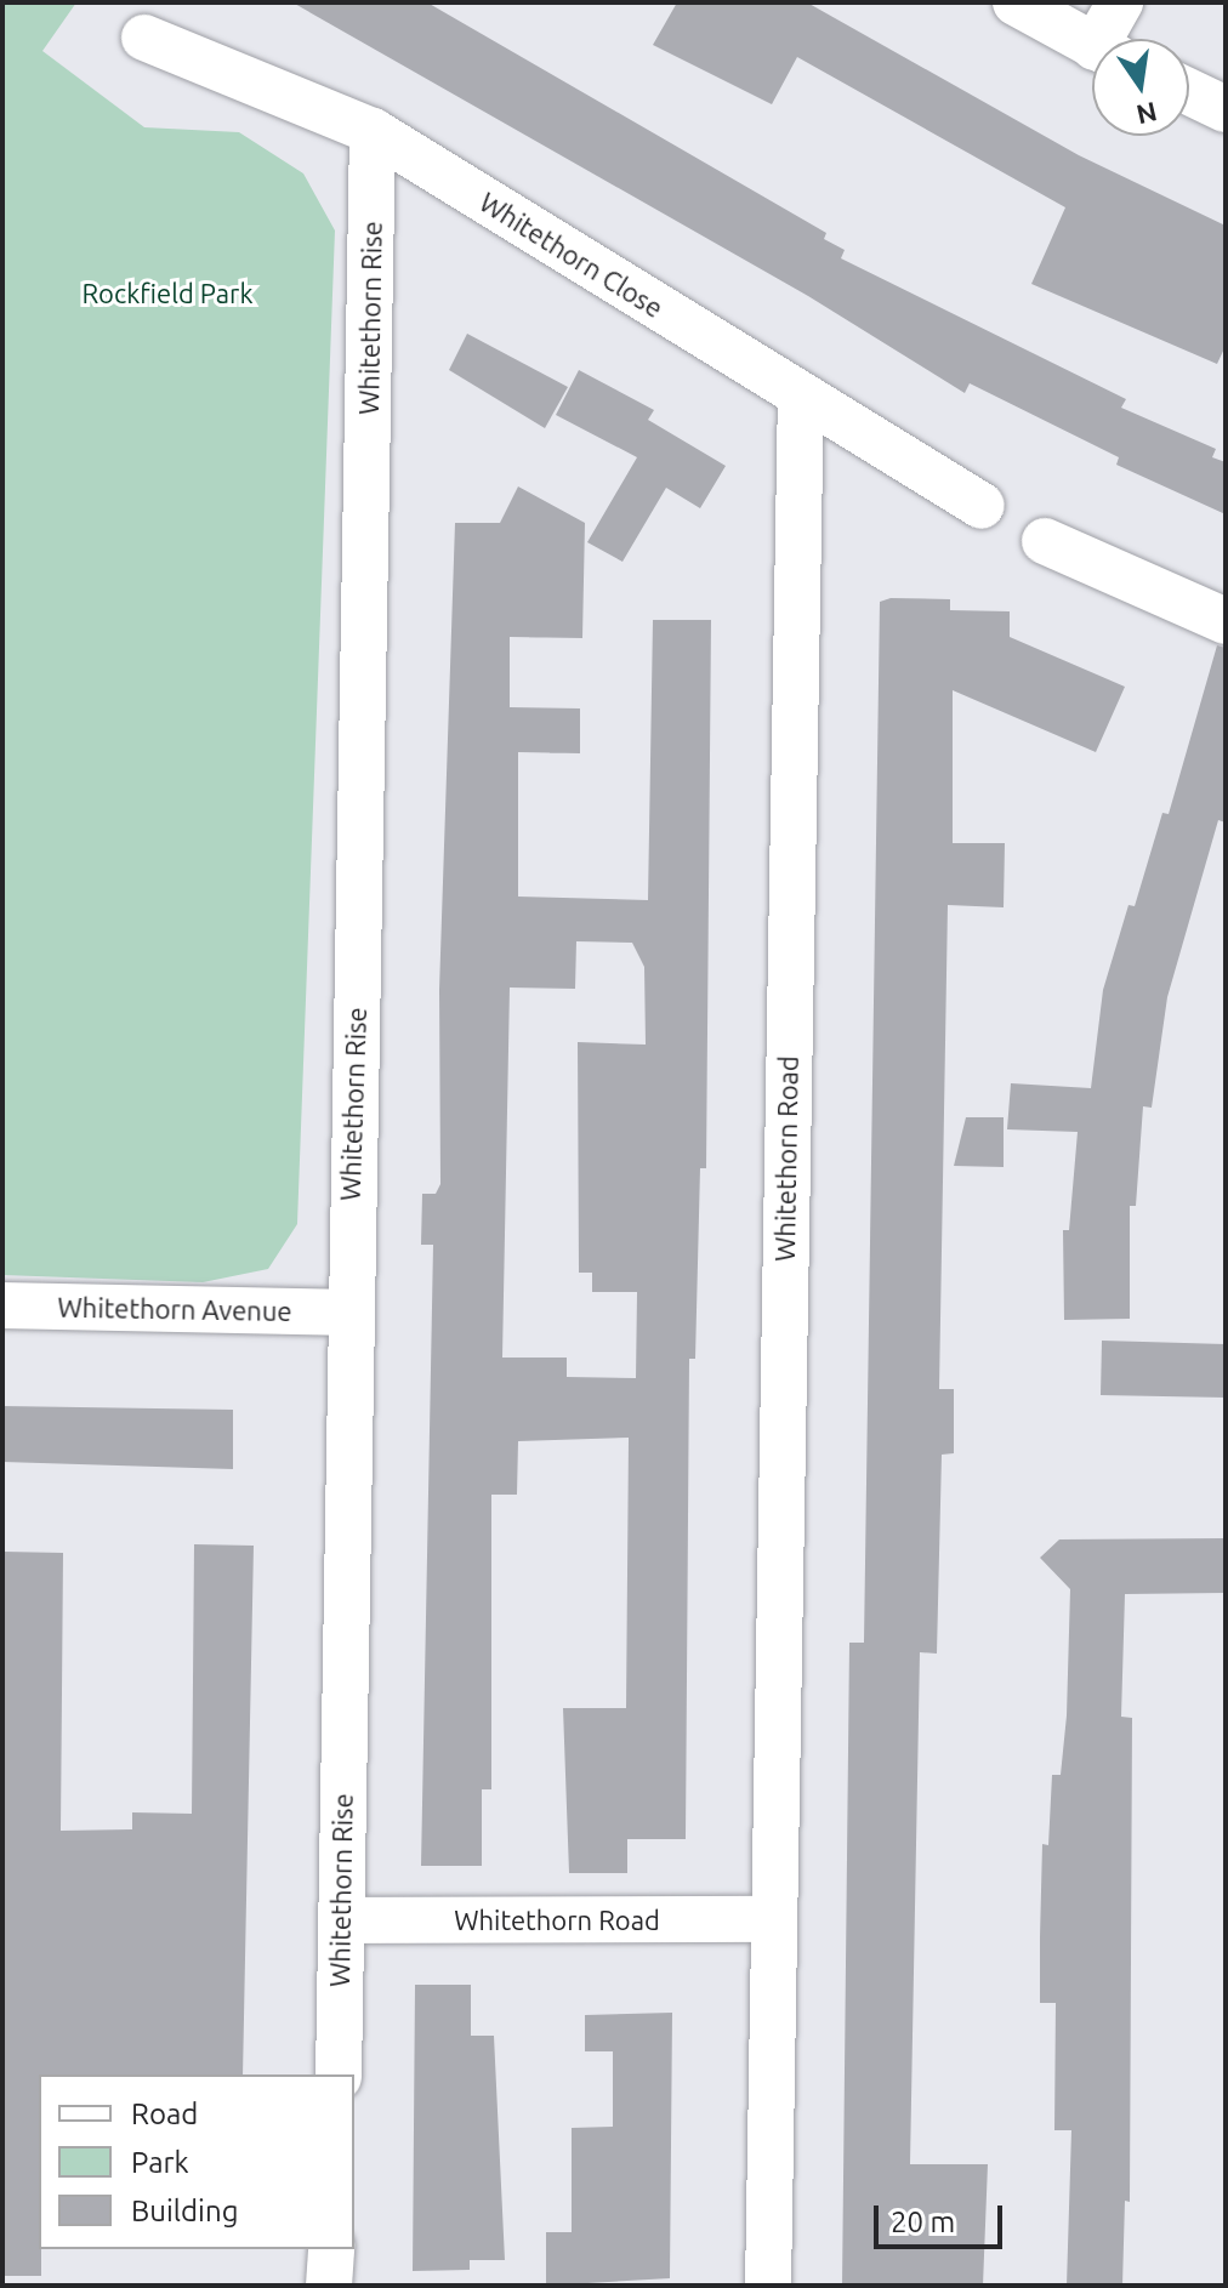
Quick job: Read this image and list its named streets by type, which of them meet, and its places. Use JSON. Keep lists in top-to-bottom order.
{
  "streets": {
    "street": [
      "Whitethorn Close",
      "Whitethorn Rise",
      "Whitethorn Road",
      "Whitethorn Avenue"
    ]
  },
  "crossings": [
    ["Whitethorn Close", "Whitethorn Rise"],
    ["Whitethorn Close", "Whitethorn Road"],
    ["Whitethorn Rise", "Whitethorn Road"],
    ["Whitethorn Rise", "Whitethorn Avenue"]
  ],
  "parks": ["Rockfield Park"],
  "legend": ["Road", "Park", "Building"],
  "scale_bar": "20 m",
  "north": "bottom"
}
